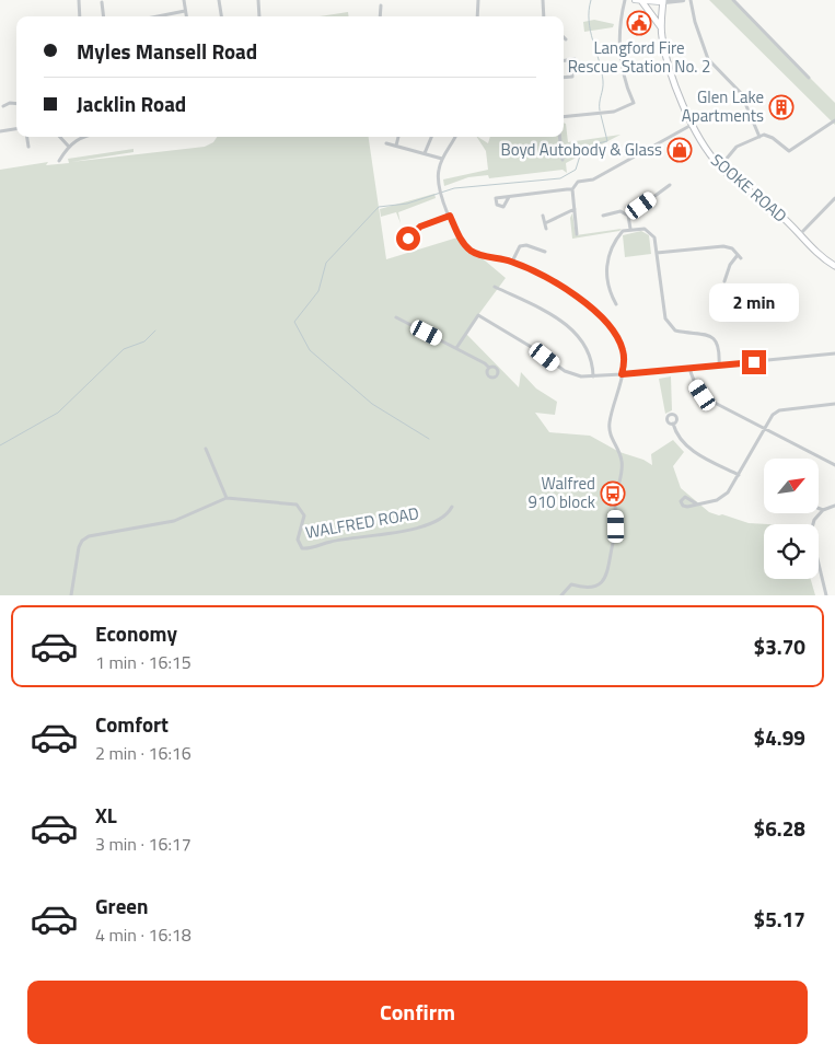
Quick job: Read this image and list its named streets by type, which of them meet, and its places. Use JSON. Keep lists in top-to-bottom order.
{
  "streets": {
    "main road": ["SOOKE ROAD"],
    "street": ["WALFRED ROAD"]
  },
  "places": {
    "public building": ["Langford Fire Rescue Station No. 2"],
    "building": ["Glen Lake Apartments"],
    "shop": ["Boyd Autobody & Glass"],
    "bus stop": ["Walfred 910 block"]
  },
  "north": "top right",
  "page": {
    "banner": ["Myles Mansell Road", "Jacklin Road"],
    "bubble": "2 min",
    "list": [
      {
        "name": "Economy",
        "note": "1 min · 16:15",
        "value": "$3.70"
      },
      {
        "name": "Comfort",
        "note": "2 min · 16:16",
        "value": "$4.99"
      },
      {
        "name": "XL",
        "note": "3 min · 16:17",
        "value": "$6.28"
      },
      {
        "name": "Green",
        "note": "4 min · 16:18",
        "value": "$5.17"
      }
    ],
    "buttons": "Confirm"
  }
}
